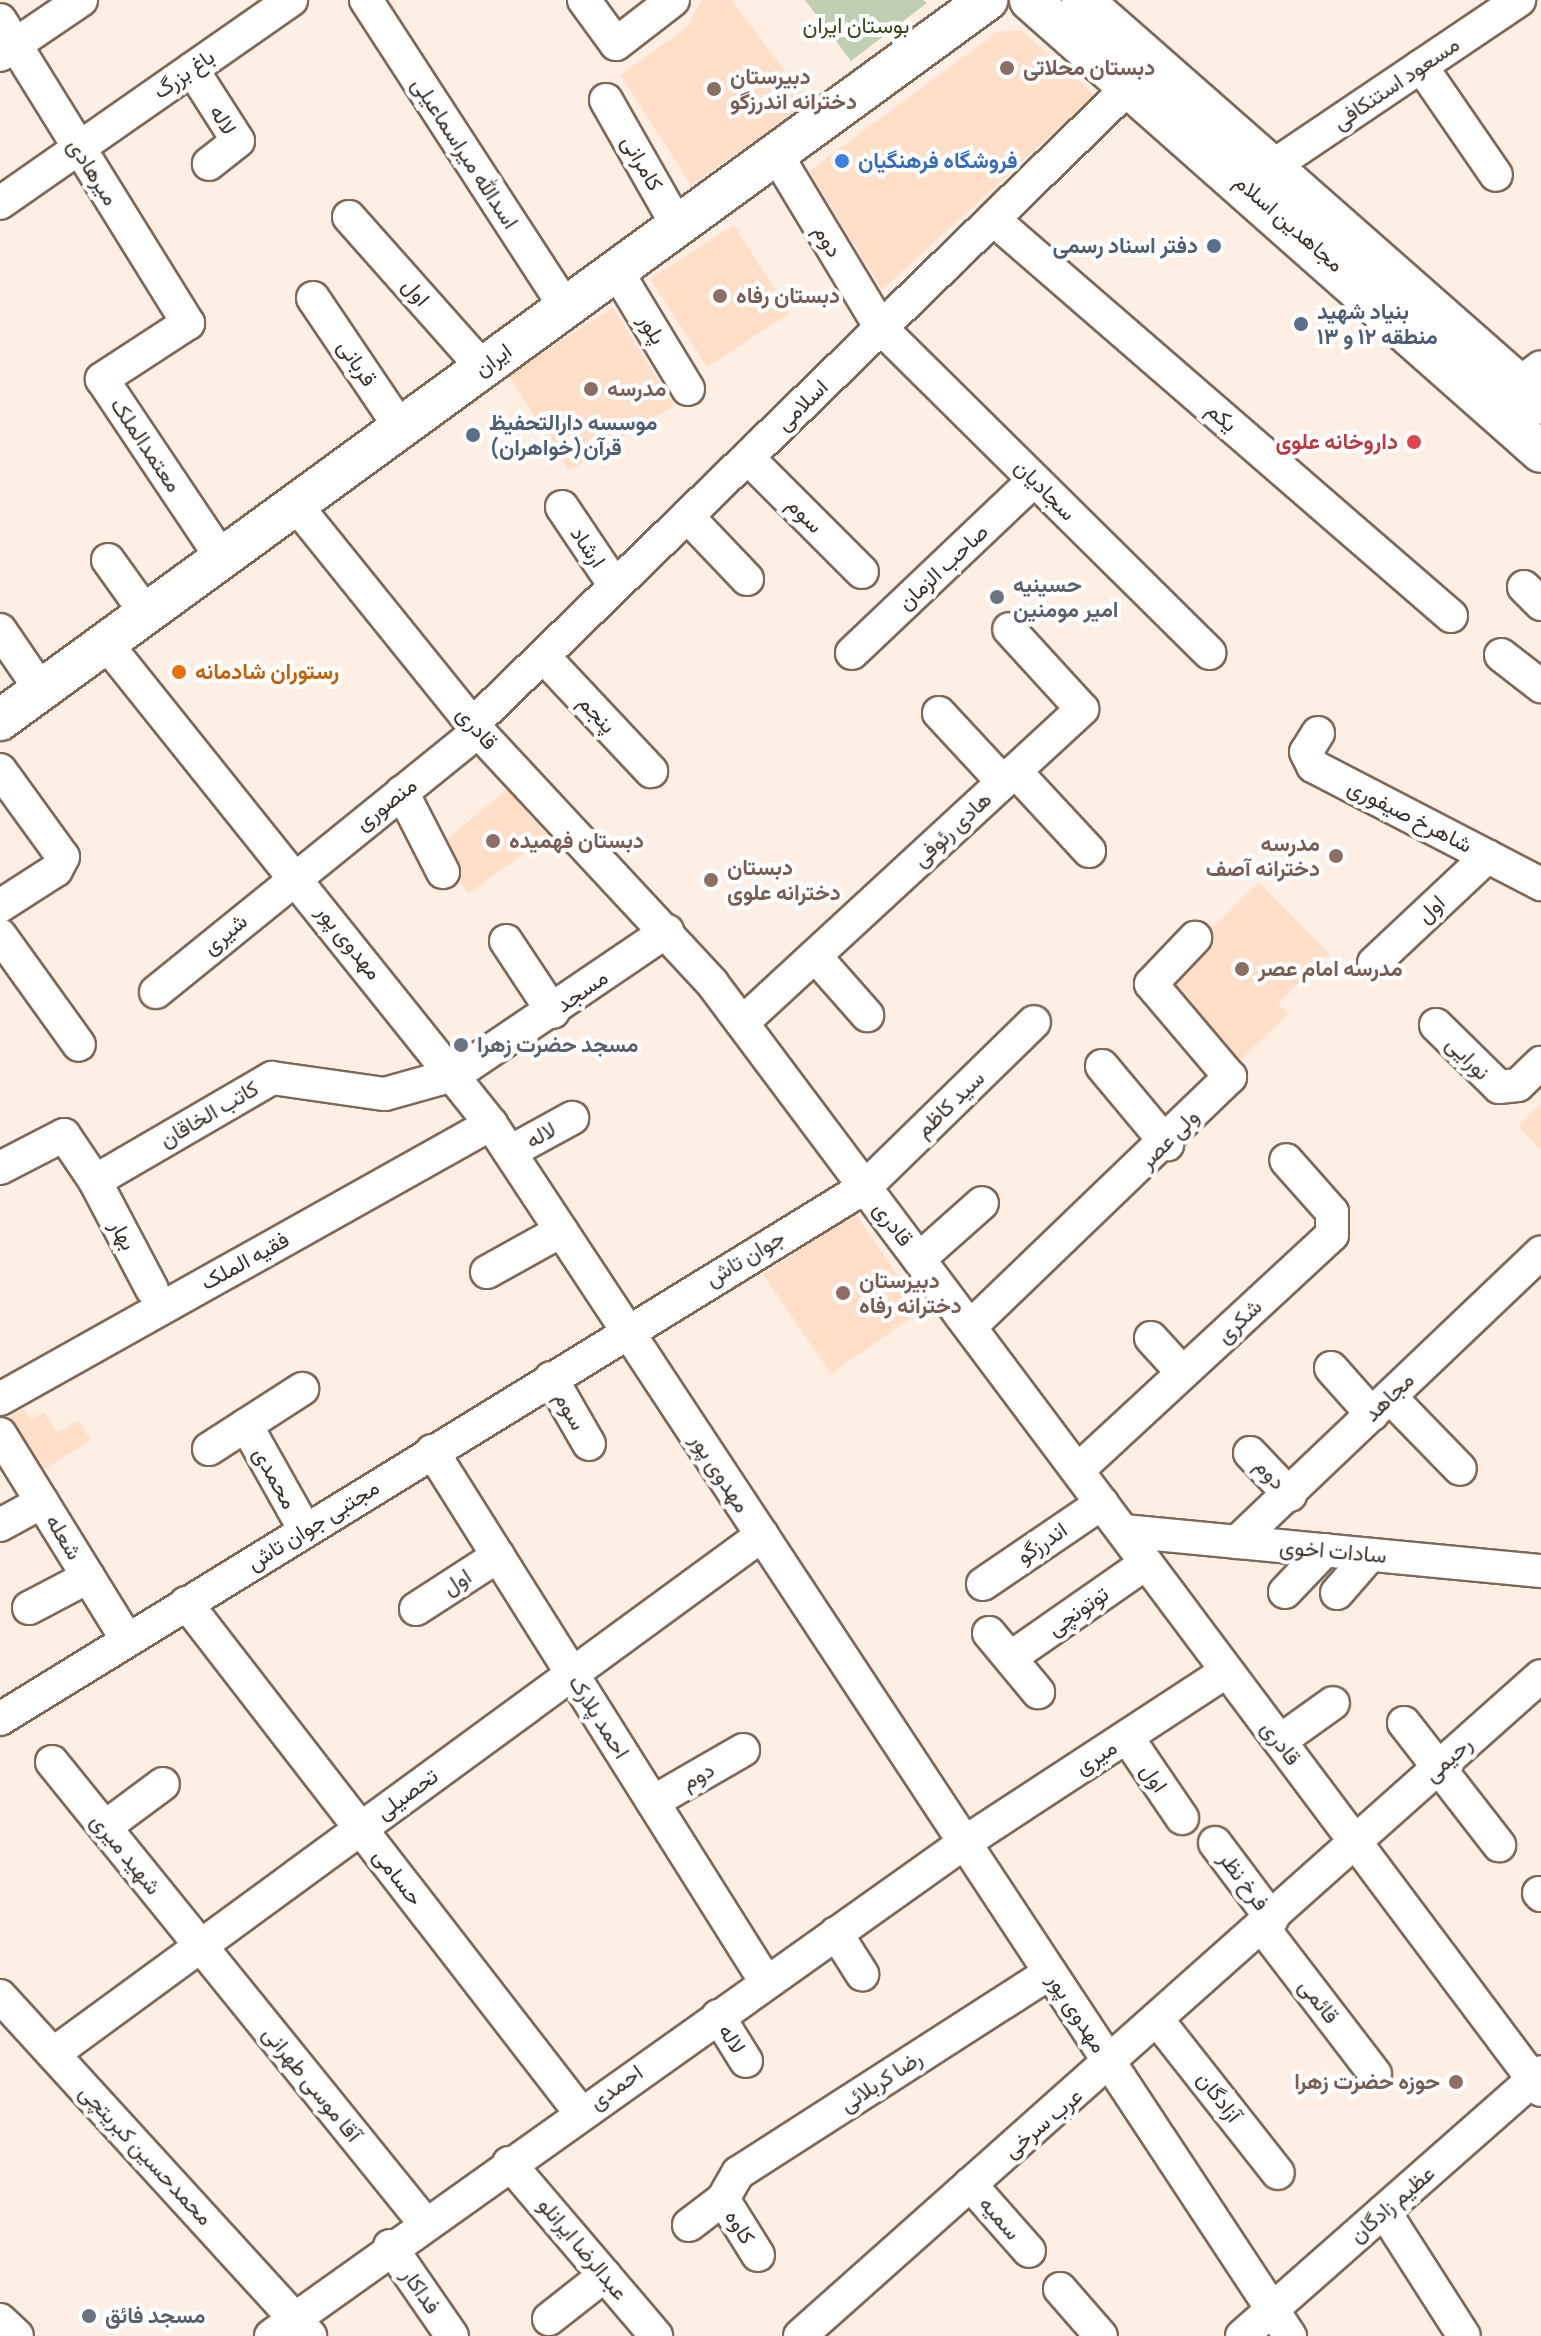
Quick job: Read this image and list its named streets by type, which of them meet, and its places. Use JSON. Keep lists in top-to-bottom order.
{
  "streets": {
    "main road": ["مجاهدین اسلام", "ایران"],
    "street": [
      "باغ بزرگ",
      "مسعود استنکافی",
      "لاله",
      "اسدالله میراسماعیلی",
      "کامرانی",
      "میرهادی",
      "دوم",
      "اول",
      "پلور",
      "قربانی",
      "اسلامی",
      "یکم",
      "معتمدالملک",
      "سجادیان",
      "سوم",
      "ارشاد",
      "صاحب الزمان",
      "پنجم",
      "قادرى",
      "منصوری",
      "شاهرخ صیفوری",
      "هادی رئوفی",
      "شیری",
      "مهدوی پور",
      "مسجد",
      "نورایی",
      "سید کاظم",
      "کاتب الخاقان",
      "ولی عصر",
      "بهار",
      "جوان تاش",
      "فقیه الملک",
      "شکری",
      "مجاهد",
      "محمدی",
      "مجتبی جوان تاش",
      "شعله",
      "اندرزگو",
      "سادات اخوی",
      "توتونچی",
      "احمد پلارک",
      "میری",
      "رحیمی",
      "تحصیلی",
      "شهید میری",
      "حسامی",
      "فرخ نظر",
      "قائمی",
      "رضا کربلائی",
      "آقا موسی طهرانی",
      "احمدی",
      "آزادگان",
      "عرب سرخی",
      "محمدحسین کبریتچی",
      "عظیم زادگان",
      "سمیه",
      "کاوه",
      "عبدالرضا ایرانلو",
      "فداکار"
    ]
  },
  "crossings": [
    ["باغ بزرگ", "لاله"],
    ["باغ بزرگ", "میرهادی"],
    ["مسعود استنکافی", "مجاهدین اسلام"],
    ["لاله", "مهدوی پور"],
    ["لاله", "احمدی"],
    ["اسدالله میراسماعیلی", "ایران"],
    ["کامرانی", "ایران"],
    ["میرهادی", "معتمدالملک"],
    ["مجاهدین اسلام", "اسلامی"],
    ["دوم", "ایران"],
    ["دوم", "اسلامی"],
    ["دوم", "سجادیان"],
    ["دوم", "مجاهد"],
    ["دوم", "احمد پلارک"],
    ["اول", "ایران"],
    ["اول", "شاهرخ صیفوری"],
    ["اول", "احمد پلارک"],
    ["اول", "میری"],
    ["پلور", "ایران"],
    ["ایران", "قربانی"],
    ["ایران", "معتمدالملک"],
    ["ایران", "قادرى"],
    ["ایران", "مهدوی پور"],
    ["اسلامی", "یکم"],
    ["اسلامی", "سجادیان"],
    ["اسلامی", "سوم"],
    ["اسلامی", "ارشاد"],
    ["اسلامی", "پنجم"],
    ["اسلامی", "قادرى"],
    ["اسلامی", "منصوری"],
    ["سجادیان", "صاحب الزمان"],
    ["سوم", "مجتبی جوان تاش"],
    ["قادرى", "منصوری"],
    ["قادرى", "هادی رئوفی"],
    ["قادرى", "مسجد"],
    ["قادرى", "سید کاظم"],
    ["قادرى", "ولی عصر"],
    ["قادرى", "جوان تاش"],
    ["قادرى", "شکری"],
    ["قادرى", "اندرزگو"],
    ["قادرى", "سادات اخوی"],
    ["قادرى", "توتونچی"],
    ["قادرى", "میری"],
    ["قادرى", "رحیمی"],
    ["قادرى", "عرب سرخی"],
    ["قادرى", "عظیم زادگان"],
    ["منصوری", "شیری"],
    ["منصوری", "مهدوی پور"],
    ["شیری", "مهدوی پور"],
    ["مهدوی پور", "مسجد"],
    ["مهدوی پور", "کاتب الخاقان"],
    ["مهدوی پور", "جوان تاش"],
    ["مهدوی پور", "فقیه الملک"],
    ["مهدوی پور", "مجتبی جوان تاش"],
    ["مهدوی پور", "میری"],
    ["مهدوی پور", "تحصیلی"],
    ["مهدوی پور", "رضا کربلائی"],
    ["مهدوی پور", "احمدی"],
    ["مهدوی پور", "عرب سرخی"],
    ["مهدوی پور", "عظیم زادگان"],
    ["مسجد", "کاتب الخاقان"],
    ["سید کاظم", "جوان تاش"],
    ["کاتب الخاقان", "بهار"],
    ["جوان تاش", "مجتبی جوان تاش"],
    ["مجاهد", "سادات اخوی"],
    ["محمدی", "مجتبی جوان تاش"],
    ["مجتبی جوان تاش", "شعله"],
    ["مجتبی جوان تاش", "احمد پلارک"],
    ["مجتبی جوان تاش", "حسامی"],
    ["احمد پلارک", "تحصیلی"],
    ["احمد پلارک", "احمدی"],
    ["میری", "احمدی"],
    ["رحیمی", "عرب سرخی"],
    ["تحصیلی", "شهید میری"],
    ["تحصیلی", "حسامی"],
    ["تحصیلی", "آقا موسی طهرانی"],
    ["تحصیلی", "محمدحسین کبریتچی"],
    ["شهید میری", "آقا موسی طهرانی"],
    ["حسامی", "احمدی"],
    ["فرخ نظر", "قائمی"],
    ["فرخ نظر", "عرب سرخی"],
    ["قائمی", "عرب سرخی"],
    ["رضا کربلائی", "کاوه"],
    ["آقا موسی طهرانی", "احمدی"],
    ["احمدی", "محمدحسین کبریتچی"],
    ["احمدی", "عبدالرضا ایرانلو"],
    ["احمدی", "فداکار"],
    ["آزادگان", "عرب سرخی"],
    ["عرب سرخی", "سمیه"]
  ],
  "parks": ["بوستان ایران"],
  "places": [
    "دبستان محلاتی",
    "دبیرستان دخترانه اندرزگو",
    "فروشگاه فرهنگیان",
    "دفتر اسناد رسمی",
    "دبستان رفاه",
    "بنیاد شهید منطقه ۱۲ و ۱۳",
    "مدرسه",
    "موسسه دارالتحفیظ قرآن(خواهران)",
    "داروخانه علوی",
    "حسینیه امیر مومنین",
    "رستوران شادمانه",
    "دبستان فهمیده",
    "مدرسه دخترانه آصف",
    "دبستان دخترانه علوی",
    "مدرسه امام عصر",
    "مسجد حضرت زهرا",
    "دبیرستان دخترانه رفاه",
    "حوزه حضرت زهرا",
    "مسجد فائق"
  ]
}
